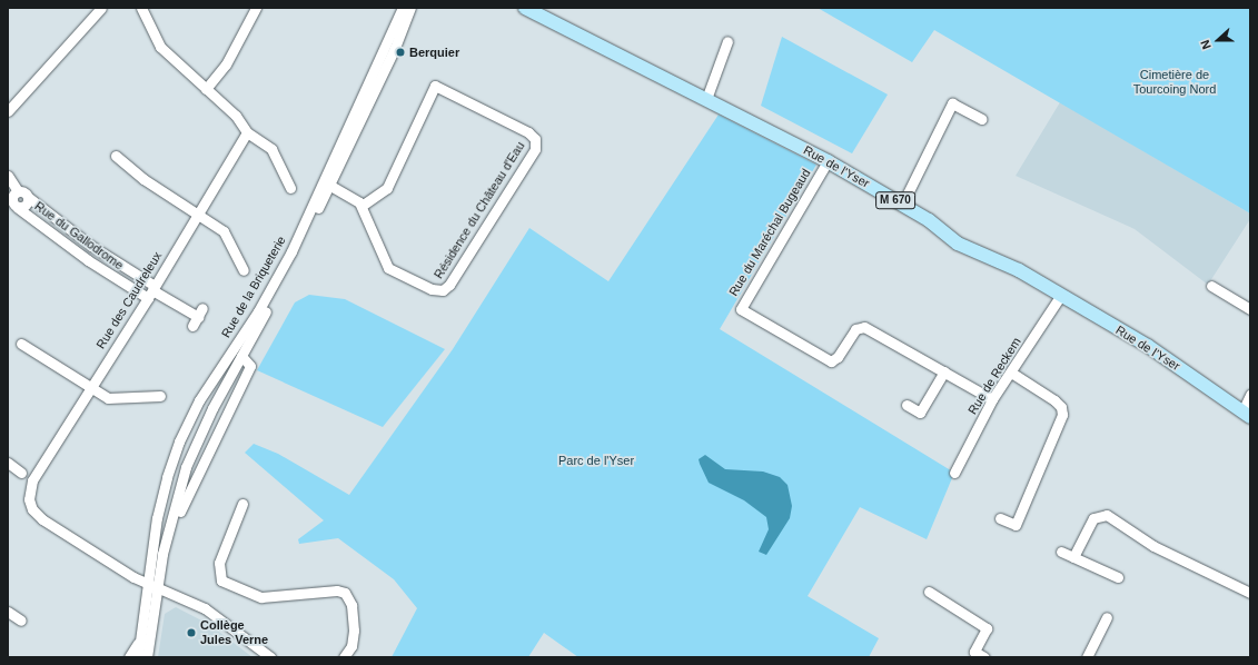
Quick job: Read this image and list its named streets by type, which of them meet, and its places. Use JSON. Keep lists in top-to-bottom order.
{
  "streets": {
    "main road": ["Rue de l'Yser", "M 670"],
    "street": [
      "Résidence du Château d'Eau",
      "Rue du Maréchal Bugeaud",
      "Rue du Gallodrome",
      "Rue de la Briqueterie",
      "Rue des Caudreleux",
      "Rue de Reckem"
    ]
  },
  "crossings": [
    ["Rue de l'Yser", "Rue du Maréchal Bugeaud"],
    ["Rue de l'Yser", "Rue de Reckem"],
    ["Résidence du Château d'Eau", "Rue de la Briqueterie"],
    ["Rue du Maréchal Bugeaud", "Rue de Reckem"],
    ["Rue du Gallodrome", "Rue des Caudreleux"],
    ["Rue de la Briqueterie", "Rue des Caudreleux"]
  ],
  "parks": ["Cimetière de Tourcoing Nord", "Parc de l'Yser"],
  "places": ["Berquier", "Collège Jules Verne"],
  "north": "left"
}
